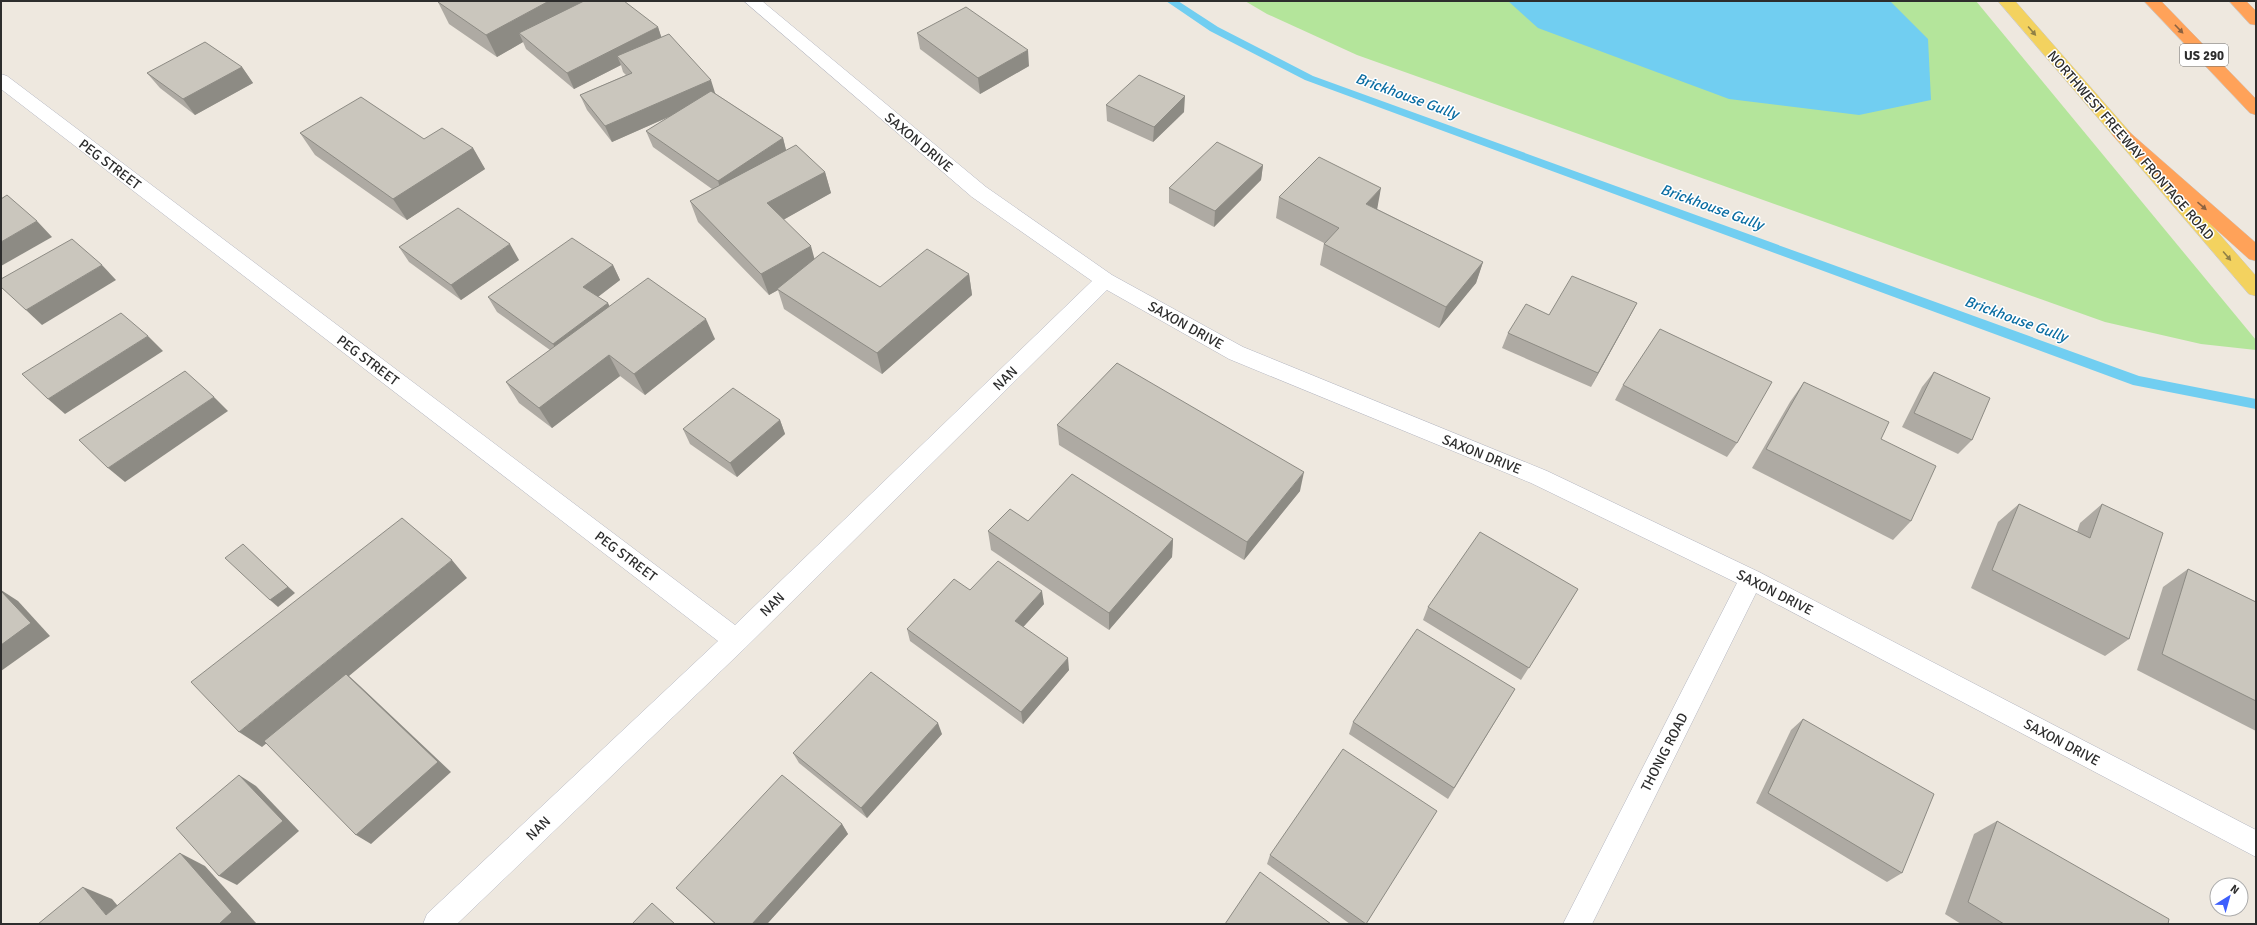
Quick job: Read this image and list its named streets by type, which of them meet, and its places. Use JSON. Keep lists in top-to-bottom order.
{
  "streets": {
    "highway": ["US 290"],
    "main road": ["NORTHWEST FREEWAY FRONTAGE ROAD"],
    "street": [
      "SAXON DRIVE",
      "PEG STREET",
      "NAN",
      "THONIG ROAD"
    ]
  },
  "crossings": [
    ["SAXON DRIVE", "NAN"],
    ["SAXON DRIVE", "THONIG ROAD"],
    ["PEG STREET", "NAN"]
  ],
  "one_way": ["NORTHWEST FREEWAY FRONTAGE ROAD"],
  "water": ["Brickhouse Gully"],
  "north": "top right"
}
